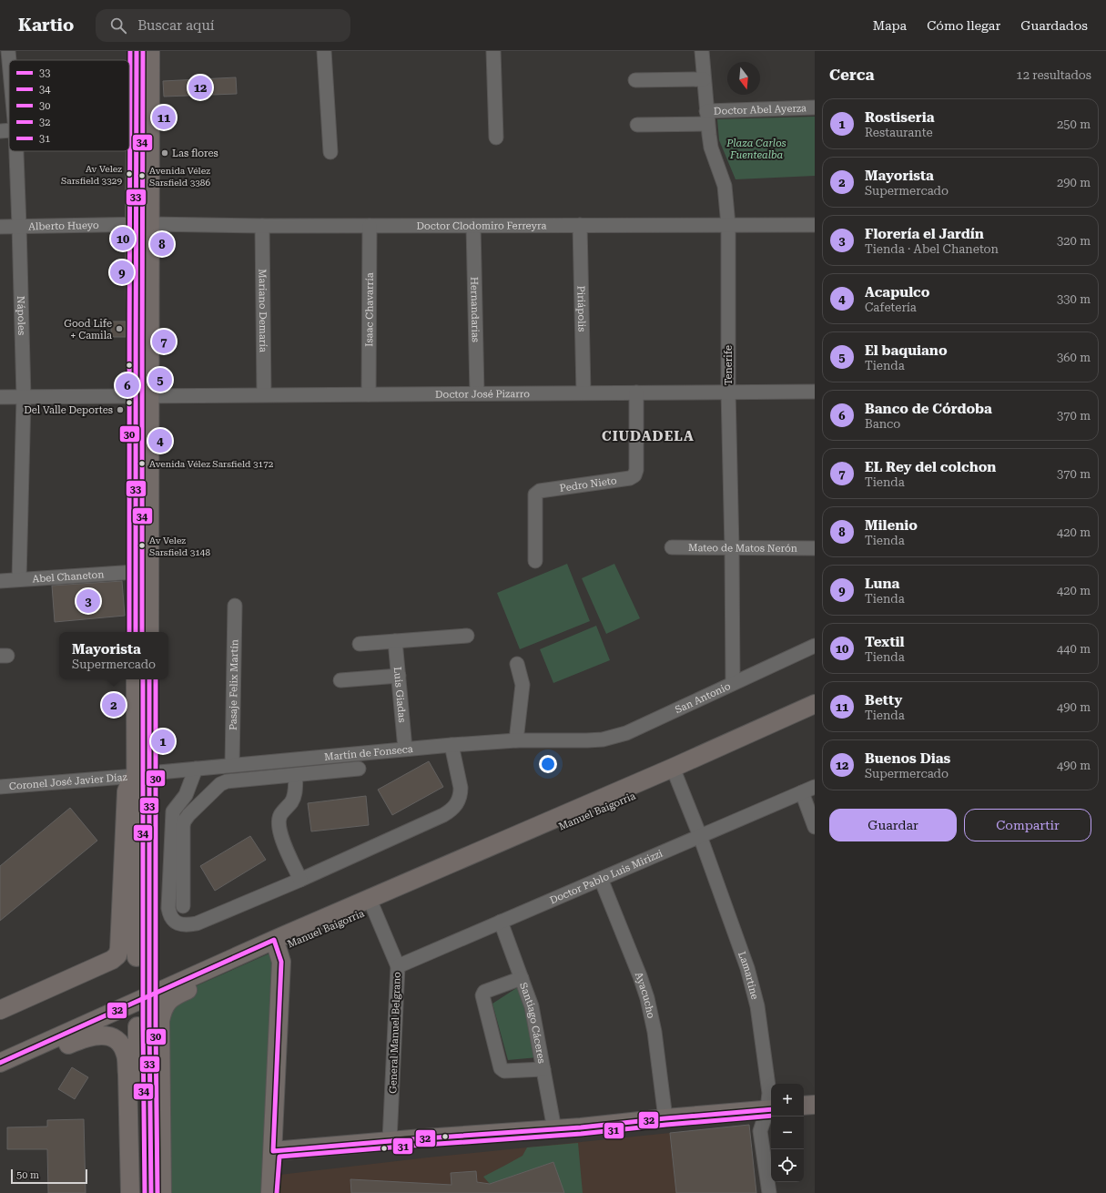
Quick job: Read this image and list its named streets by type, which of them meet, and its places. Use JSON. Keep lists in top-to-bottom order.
{
  "streets": {
    "main road": ["Manuel Baigorria"],
    "street": [
      "Doctor Abel Ayerza",
      "Alberto Hueyo",
      "Doctor Clodomiro Ferreyra",
      "Piriápolis",
      "Isaac Chavarría",
      "Hernandarias",
      "Mariano Demaría",
      "Nápoles",
      "Tenerife",
      "Doctor José Pizarro",
      "Pedro Nieto",
      "Mateo de Matos Nerón",
      "Abel Chaneton",
      "Pasaje Felix Martín",
      "Luis Giadas",
      "San Antonio",
      "Martín de Fonseca",
      "Coronel José Javier Díaz",
      "Doctor Pablo Luis Mirizzi",
      "Lamartine",
      "Ayacucho",
      "Santiago Cáceres",
      "General Manuel Belgrano"
    ]
  },
  "crossings": [
    ["Doctor Abel Ayerza", "Tenerife"],
    ["Alberto Hueyo", "Doctor Clodomiro Ferreyra"],
    ["Alberto Hueyo", "Nápoles"],
    ["Doctor Clodomiro Ferreyra", "Piriápolis"],
    ["Doctor Clodomiro Ferreyra", "Isaac Chavarría"],
    ["Doctor Clodomiro Ferreyra", "Hernandarias"],
    ["Doctor Clodomiro Ferreyra", "Mariano Demaría"],
    ["Doctor Clodomiro Ferreyra", "Tenerife"],
    ["Piriápolis", "Doctor José Pizarro"],
    ["Isaac Chavarría", "Doctor José Pizarro"],
    ["Hernandarias", "Doctor José Pizarro"],
    ["Mariano Demaría", "Doctor José Pizarro"],
    ["Nápoles", "Doctor José Pizarro"],
    ["Nápoles", "Abel Chaneton"],
    ["Tenerife", "Doctor José Pizarro"],
    ["Tenerife", "Mateo de Matos Nerón"],
    ["Tenerife", "San Antonio"],
    ["Doctor José Pizarro", "Pedro Nieto"],
    ["Pasaje Felix Martín", "Martín de Fonseca"],
    ["Luis Giadas", "Martín de Fonseca"],
    ["San Antonio", "Martín de Fonseca"],
    ["Martín de Fonseca", "Coronel José Javier Díaz"],
    ["Manuel Baigorria", "Lamartine"],
    ["Manuel Baigorria", "General Manuel Belgrano"],
    ["Doctor Pablo Luis Mirizzi", "Lamartine"],
    ["Doctor Pablo Luis Mirizzi", "Ayacucho"],
    ["Doctor Pablo Luis Mirizzi", "Santiago Cáceres"],
    ["Doctor Pablo Luis Mirizzi", "General Manuel Belgrano"]
  ],
  "districts": ["CIUDADELA"],
  "parks": ["Plaza Carlos Fuentealba"],
  "places": [
    "Las flores",
    "Av Velez Sarsfield 3329",
    "Avenida Vélez Sarsfield 3386",
    "Good Life + Camila",
    "Del Valle Deportes",
    "Avenida Vélez Sarsfield 3172",
    "Av Velez Sarsfield 3148"
  ],
  "lines": [
    "transit line 33",
    "transit line 34",
    "transit line 30",
    "transit line 32",
    "transit line 31"
  ],
  "legend": [
    "33",
    "34",
    "30",
    "32",
    "31"
  ],
  "scale_bar": "50 m",
  "north": "bottom",
  "page": {
    "header": "Kartio",
    "search": "Buscar aquí",
    "nav": ["Mapa", "Cómo llegar", "Guardados"],
    "heading": ["Cerca", "12 resultados"],
    "pins": [
      "12",
      "11",
      "10",
      "8",
      "9",
      "7",
      "5",
      "6",
      "4",
      "3",
      "2",
      "1"
    ],
    "list": [
      {
        "mark": "1",
        "name": "Rostiseria",
        "note": "Restaurante",
        "value": "250 m"
      },
      {
        "mark": "2",
        "name": "Mayorista",
        "note": "Supermercado",
        "value": "290 m"
      },
      {
        "mark": "3",
        "name": "Florería el Jardín",
        "note": "Tienda · Abel Chaneton",
        "value": "320 m"
      },
      {
        "mark": "4",
        "name": "Acapulco",
        "note": "Cafetería",
        "value": "330 m"
      },
      {
        "mark": "5",
        "name": "El baquiano",
        "note": "Tienda",
        "value": "360 m"
      },
      {
        "mark": "6",
        "name": "Banco de Córdoba",
        "note": "Banco",
        "value": "370 m"
      },
      {
        "mark": "7",
        "name": "EL Rey del colchon",
        "note": "Tienda",
        "value": "370 m"
      },
      {
        "mark": "8",
        "name": "Milenio",
        "note": "Tienda",
        "value": "420 m"
      },
      {
        "mark": "9",
        "name": "Luna",
        "note": "Tienda",
        "value": "420 m"
      },
      {
        "mark": "10",
        "name": "Textil",
        "note": "Tienda",
        "value": "440 m"
      },
      {
        "mark": "11",
        "name": "Betty",
        "note": "Tienda",
        "value": "490 m"
      },
      {
        "mark": "12",
        "name": "Buenos Dias",
        "note": "Supermercado",
        "value": "490 m"
      }
    ],
    "popup": ["Mayorista", "Supermercado"],
    "buttons": ["Guardar", "Compartir"],
    "map_buttons": ["+", "−"],
    "scale": "50 m"
  }
}
